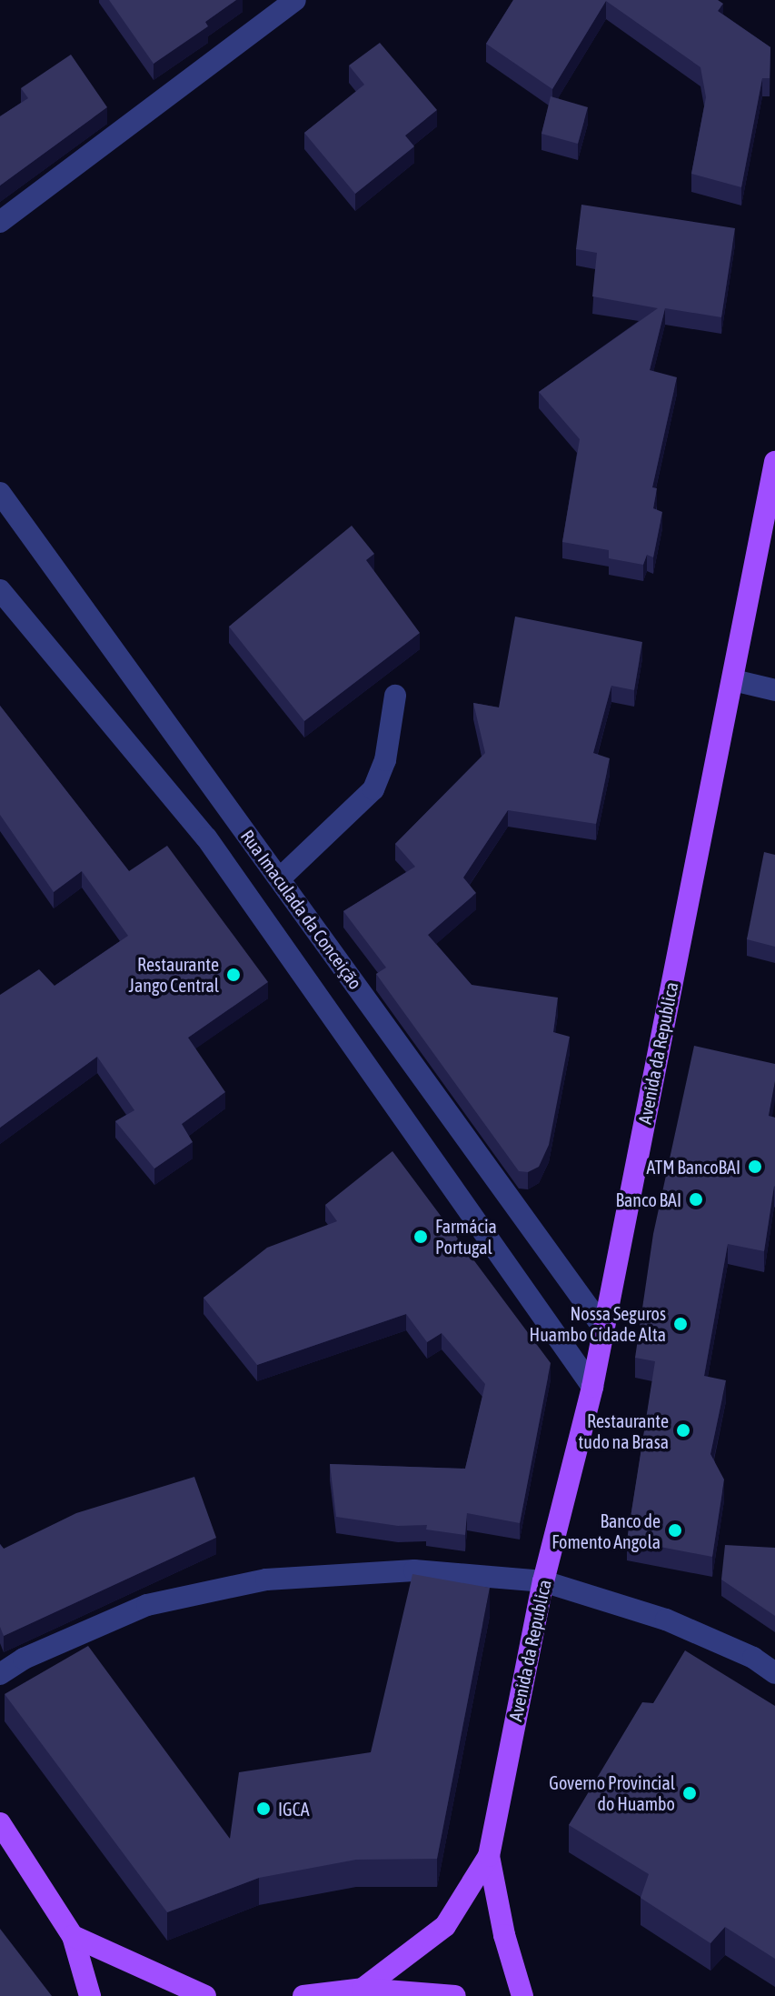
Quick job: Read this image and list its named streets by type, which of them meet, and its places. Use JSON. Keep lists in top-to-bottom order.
{
  "streets": {
    "main road": ["Avenida da Republica"],
    "street": ["Rua Imaculada da Conceição"]
  },
  "crossings": [
    ["Rua Imaculada da Conceição", "Avenida da Republica"]
  ],
  "places": [
    "Restaurante Jango Central",
    "ATM BancoBAI",
    "Banco BAI",
    "Farmácia Portugal",
    "Nossa Seguros Huambo Cidade Alta",
    "Restaurante tudo na Brasa",
    "Banco de Fomento Angola",
    "Governo Provincial do Huambo",
    "IGCA"
  ]
}
